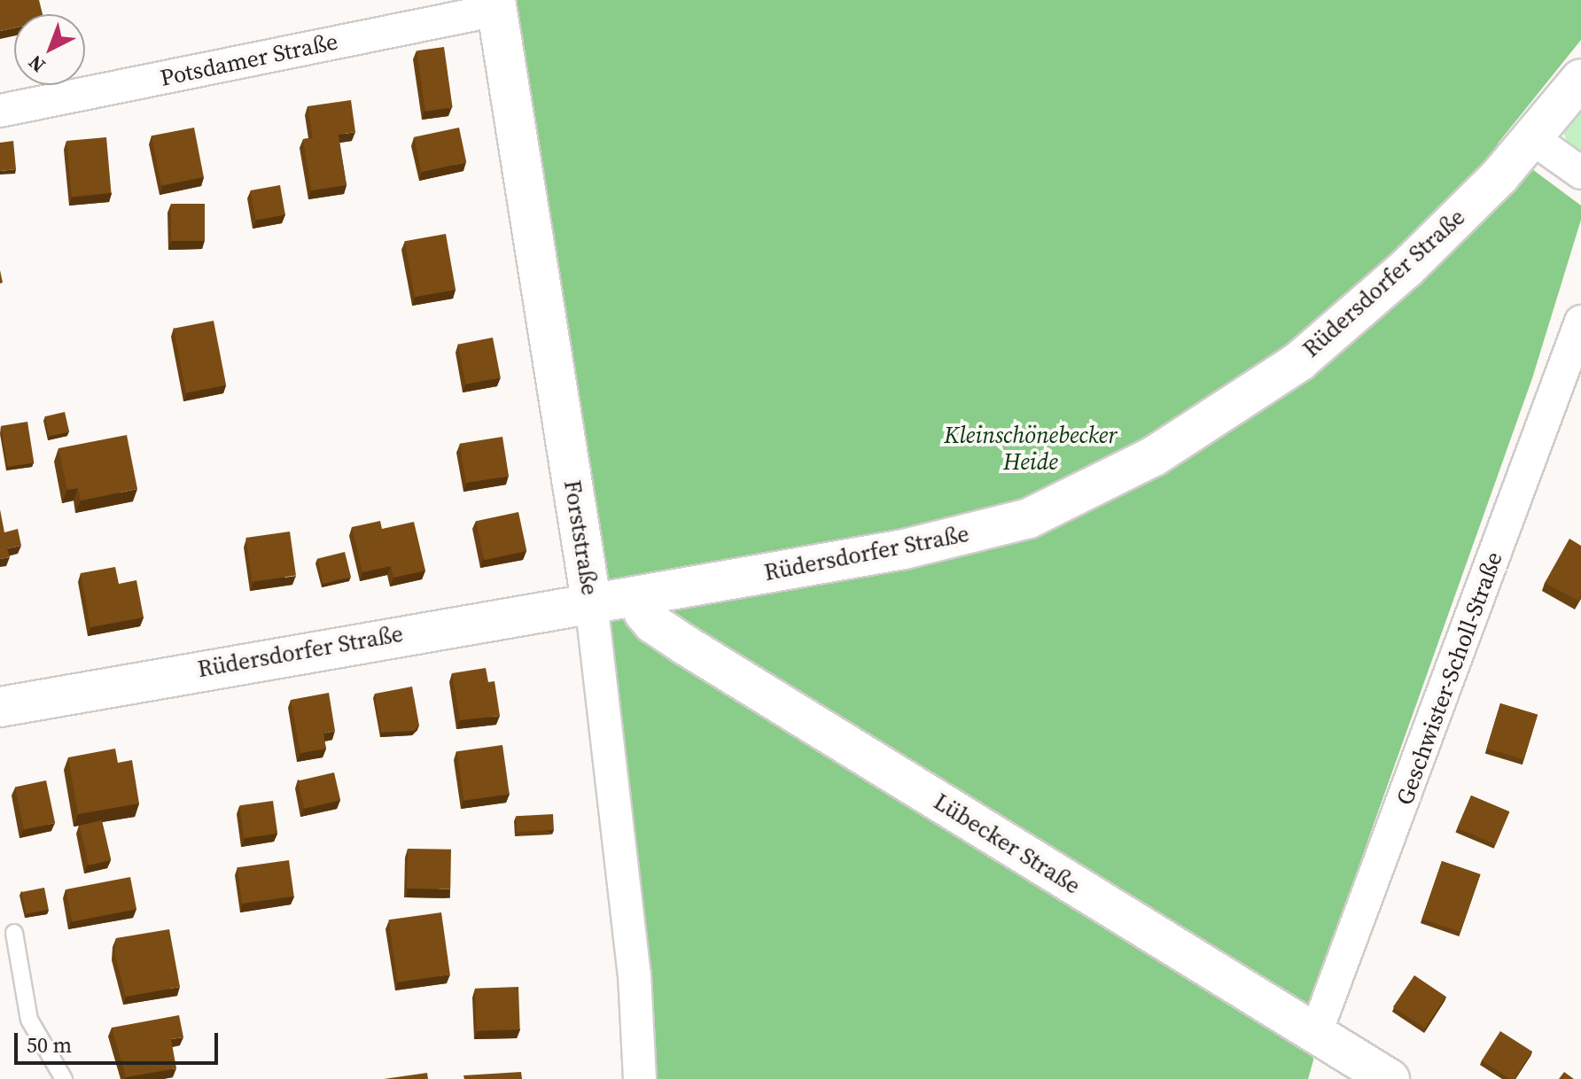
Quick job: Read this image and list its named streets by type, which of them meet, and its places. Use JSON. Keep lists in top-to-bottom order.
{
  "streets": {
    "street": [
      "Potsdamer Straße",
      "Rüdersdorfer Straße",
      "Forststraße",
      "Geschwister-Scholl-Straße",
      "Lübecker Straße"
    ]
  },
  "crossings": [
    ["Potsdamer Straße", "Forststraße"],
    ["Rüdersdorfer Straße", "Forststraße"],
    ["Rüdersdorfer Straße", "Lübecker Straße"],
    ["Geschwister-Scholl-Straße", "Lübecker Straße"]
  ],
  "parks": ["Kleinschönebecker Heide"],
  "scale_bar": "50 m",
  "north": "bottom left"
}
